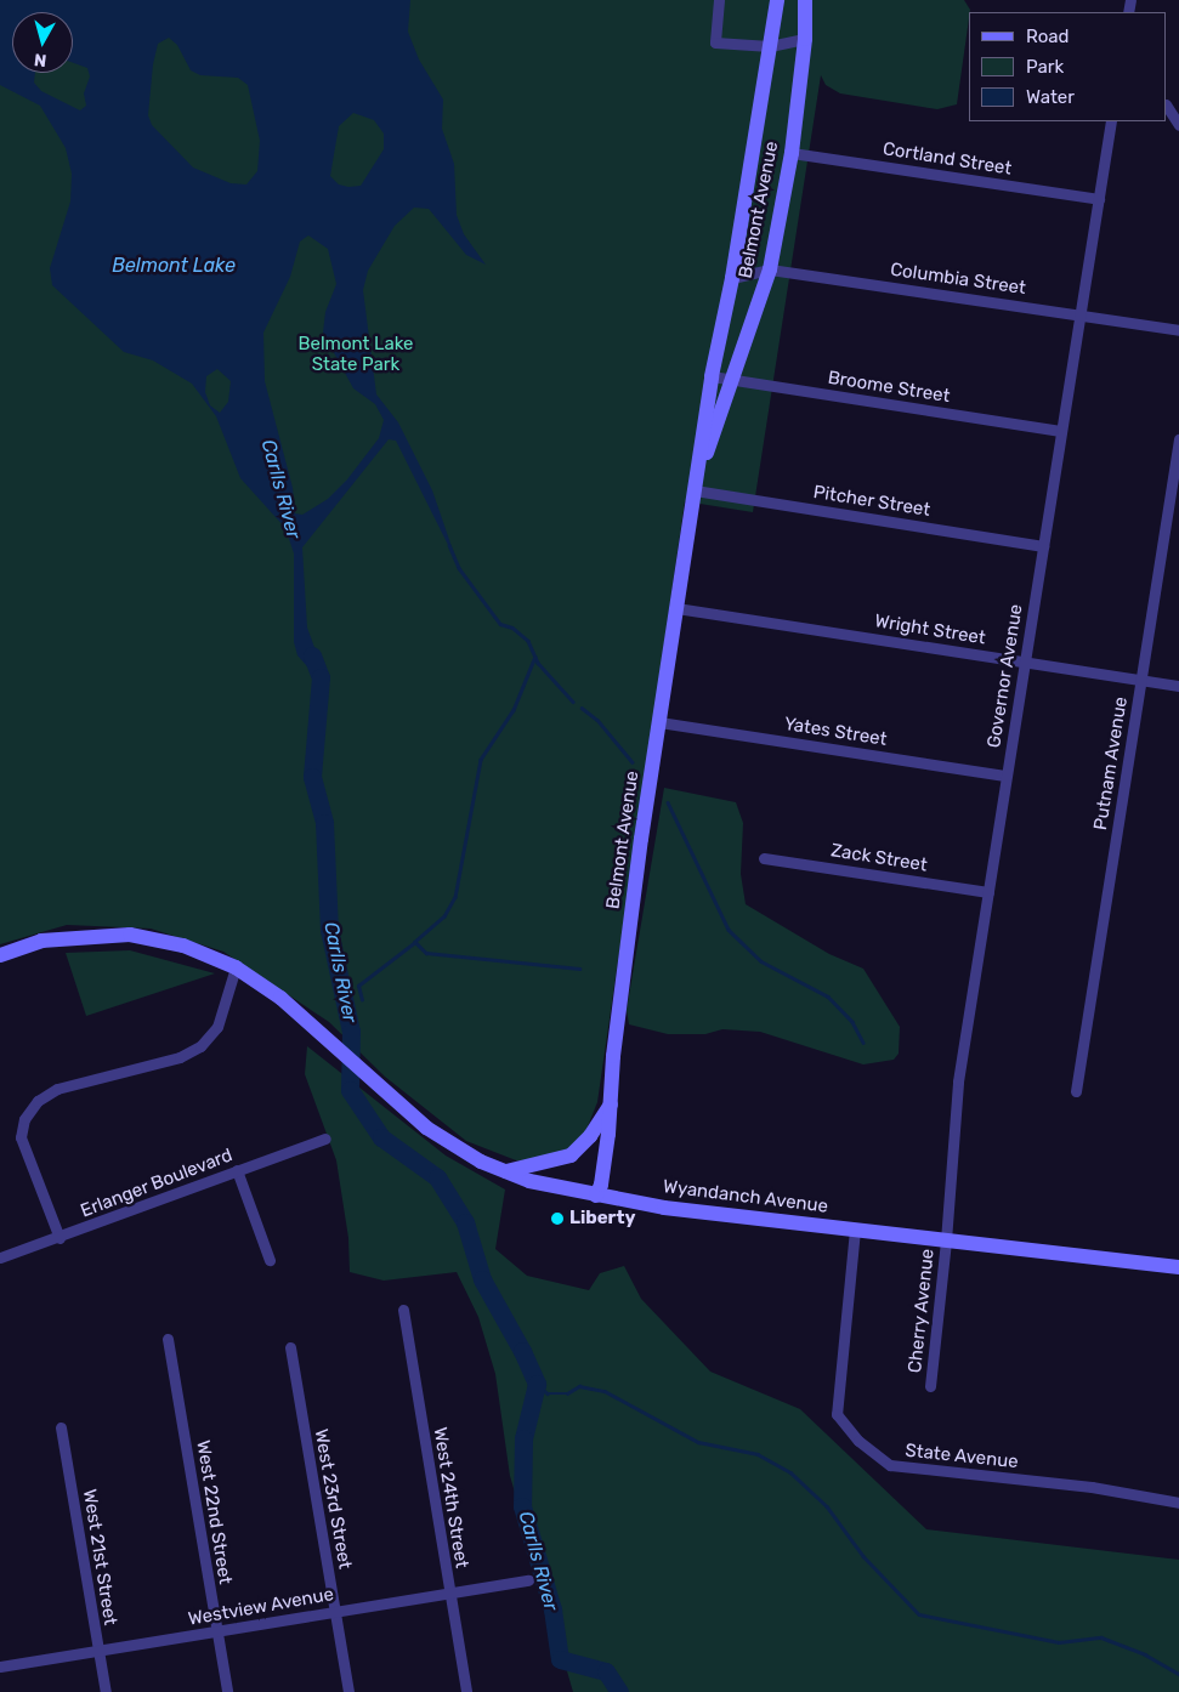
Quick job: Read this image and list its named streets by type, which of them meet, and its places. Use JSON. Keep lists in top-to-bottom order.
{
  "streets": {
    "street": [
      "Cortland Street",
      "Belmont Avenue",
      "Columbia Street",
      "Broome Street",
      "Pitcher Street",
      "Wright Street",
      "Governor Avenue",
      "Yates Street",
      "Putnam Avenue",
      "Zack Street",
      "Erlanger Boulevard",
      "Wyandanch Avenue",
      "Cherry Avenue",
      "State Avenue",
      "West 24th Street",
      "West 23rd Street",
      "West 22nd Street",
      "West 21st Street",
      "Westview Avenue"
    ]
  },
  "crossings": [
    ["Cortland Street", "Belmont Avenue"],
    ["Cortland Street", "Governor Avenue"],
    ["Belmont Avenue", "Columbia Street"],
    ["Belmont Avenue", "Broome Street"],
    ["Belmont Avenue", "Pitcher Street"],
    ["Belmont Avenue", "Wright Street"],
    ["Belmont Avenue", "Yates Street"],
    ["Belmont Avenue", "Wyandanch Avenue"],
    ["Columbia Street", "Governor Avenue"],
    ["Broome Street", "Governor Avenue"],
    ["Pitcher Street", "Governor Avenue"],
    ["Wright Street", "Governor Avenue"],
    ["Wright Street", "Putnam Avenue"],
    ["Governor Avenue", "Yates Street"],
    ["Governor Avenue", "Zack Street"],
    ["Governor Avenue", "Wyandanch Avenue"],
    ["Governor Avenue", "Cherry Avenue"],
    ["Wyandanch Avenue", "Cherry Avenue"],
    ["Wyandanch Avenue", "State Avenue"],
    ["West 24th Street", "Westview Avenue"],
    ["West 23rd Street", "Westview Avenue"],
    ["West 22nd Street", "Westview Avenue"],
    ["West 21st Street", "Westview Avenue"]
  ],
  "water": ["Belmont Lake", "Carlls River"],
  "parks": ["Belmont Lake State Park"],
  "places": ["Liberty"],
  "legend": ["Road", "Park", "Water"],
  "north": "bottom"
}
